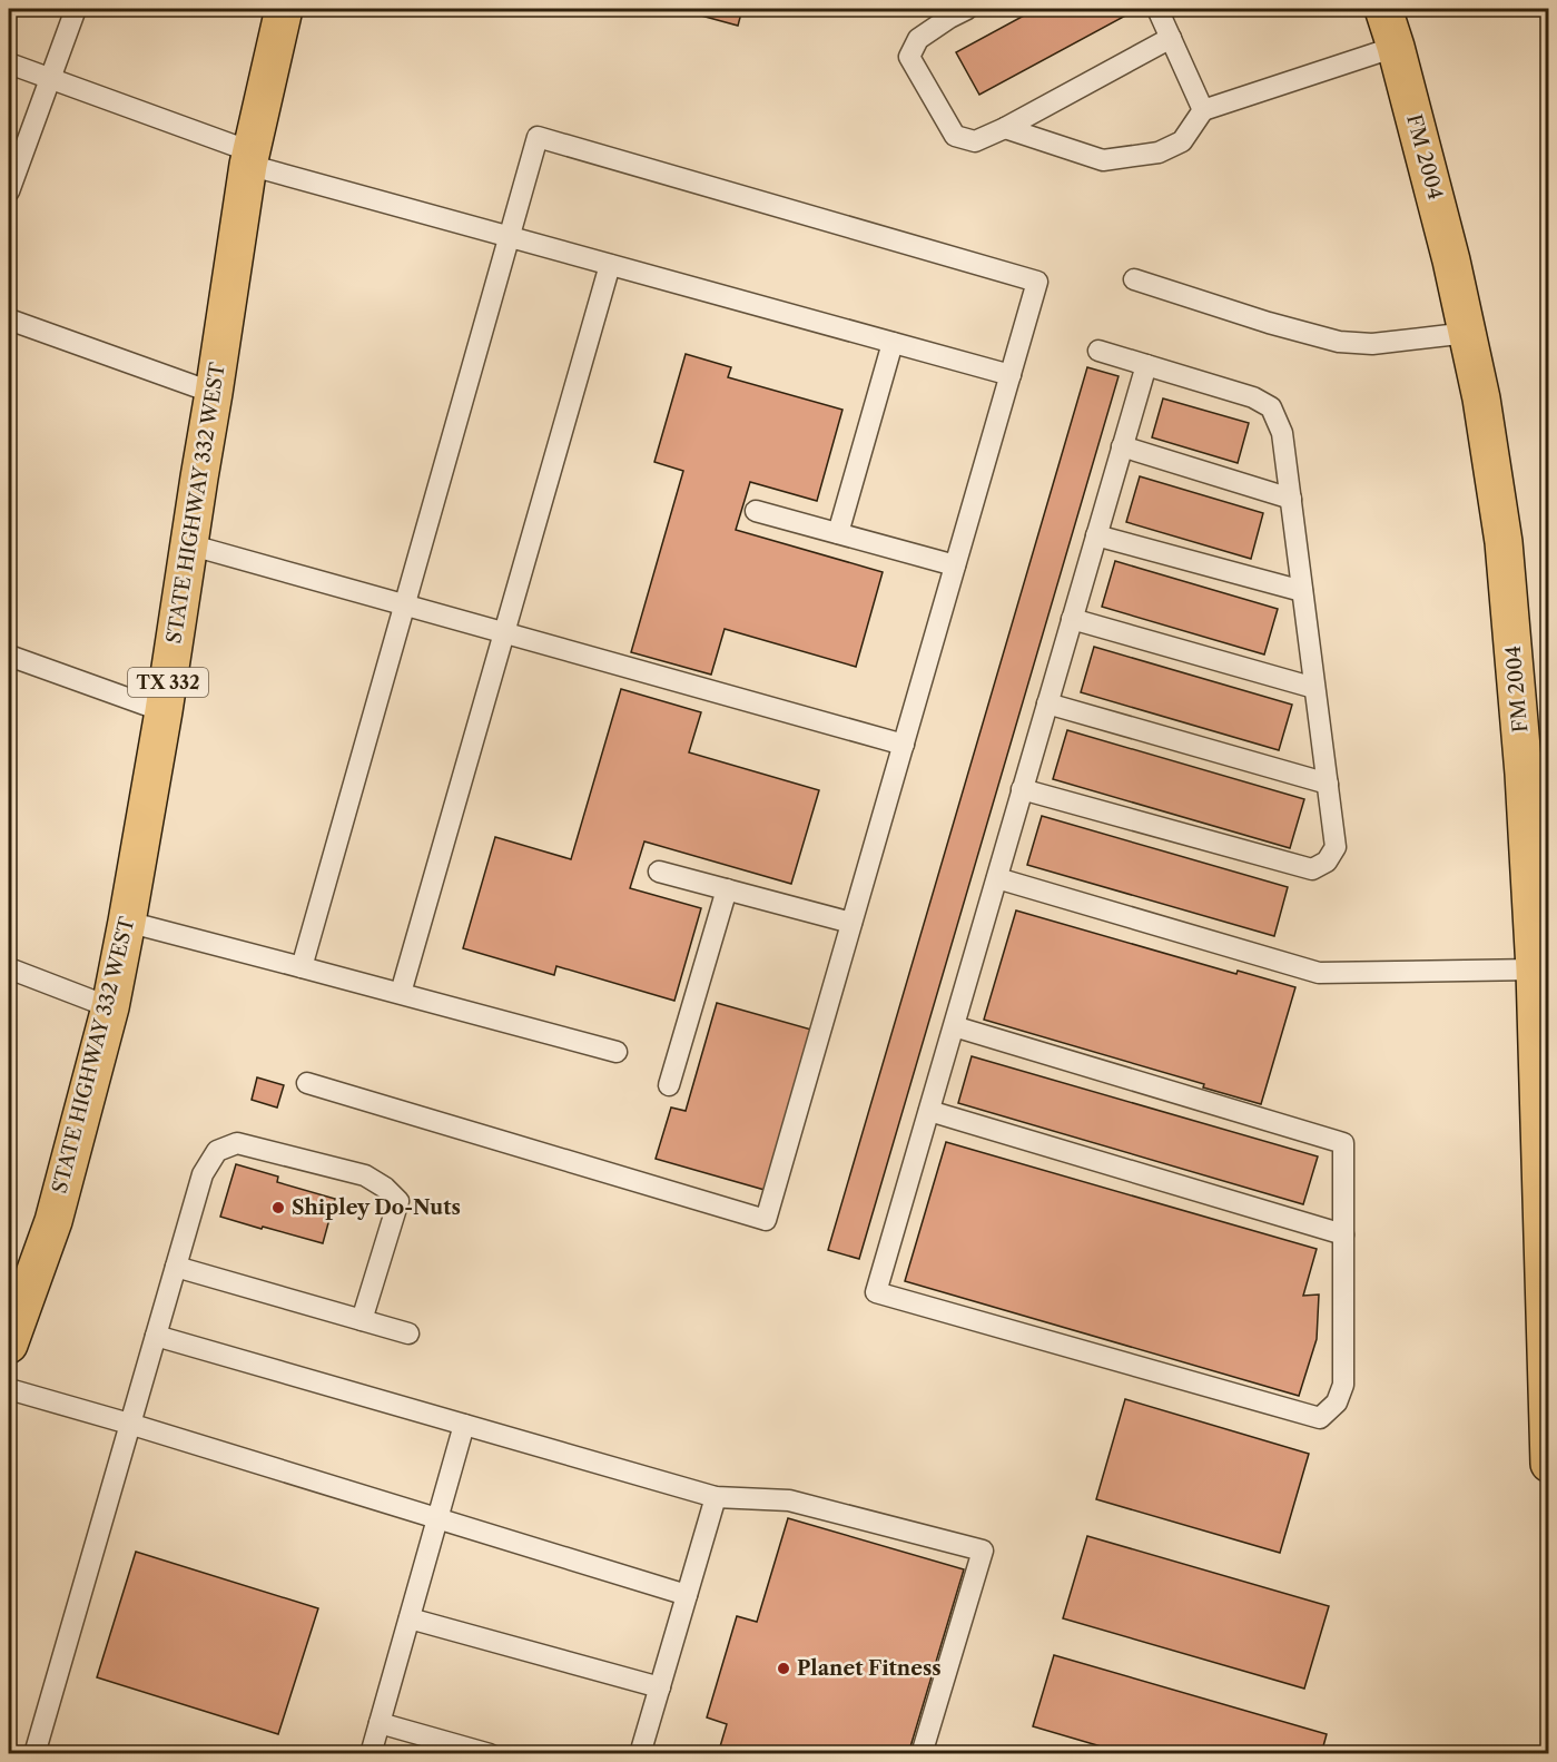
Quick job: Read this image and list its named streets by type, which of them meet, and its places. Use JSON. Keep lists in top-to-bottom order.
{
  "streets": {
    "main road": ["FM 2004", "STATE HIGHWAY 332 WEST", "TX 332"]
  },
  "places": ["Shipley Do-Nuts", "Planet Fitness"]
}
